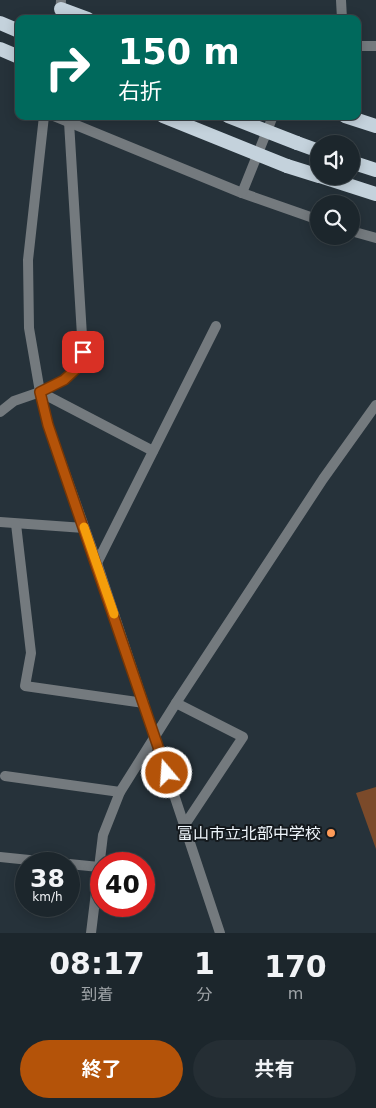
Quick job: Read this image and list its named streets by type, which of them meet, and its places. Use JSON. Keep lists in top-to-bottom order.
{
  "places": ["富山市立北部中学校"],
  "page": {
    "turn": ["150 m", "右折"],
    "speed": "38 km/h",
    "limit": "40",
    "eta": [
      "08:17",
      "到着",
      "1",
      "分",
      "170",
      "m"
    ],
    "buttons": ["終了", "共有"]
  }
}
